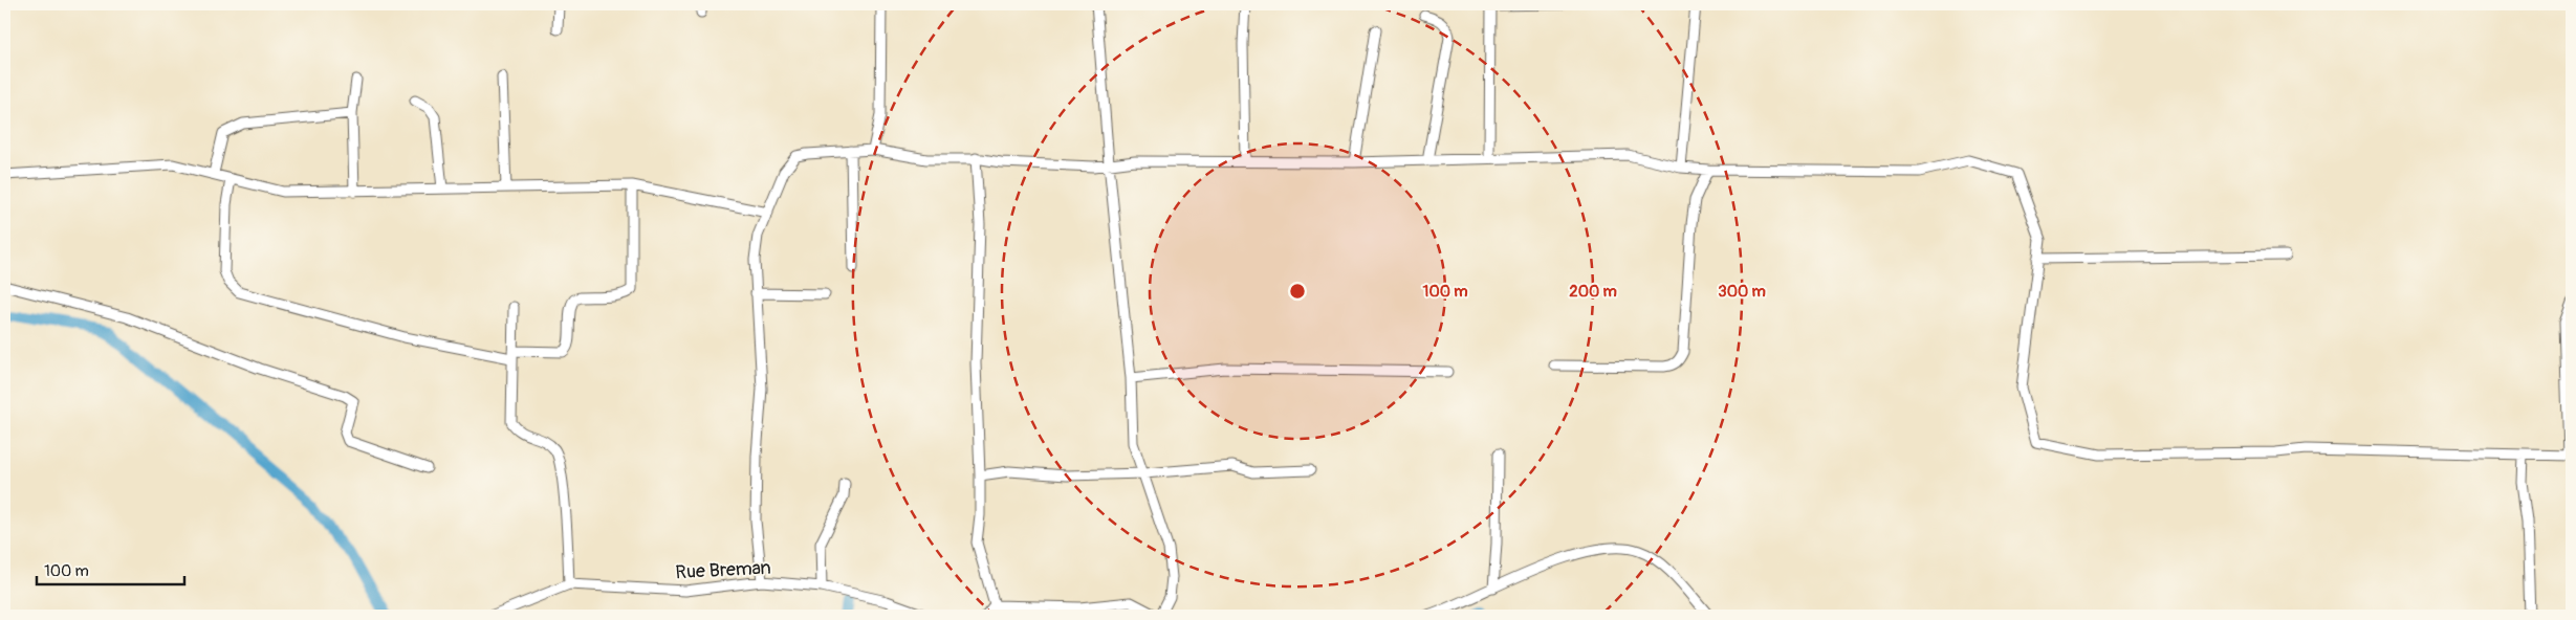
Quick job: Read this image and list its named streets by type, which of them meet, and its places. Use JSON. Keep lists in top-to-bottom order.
{
  "streets": {
    "street": ["Rue Breman"]
  },
  "scale_bar": "100 m",
  "rings": ["100 m", "200 m", "300 m"]
}
